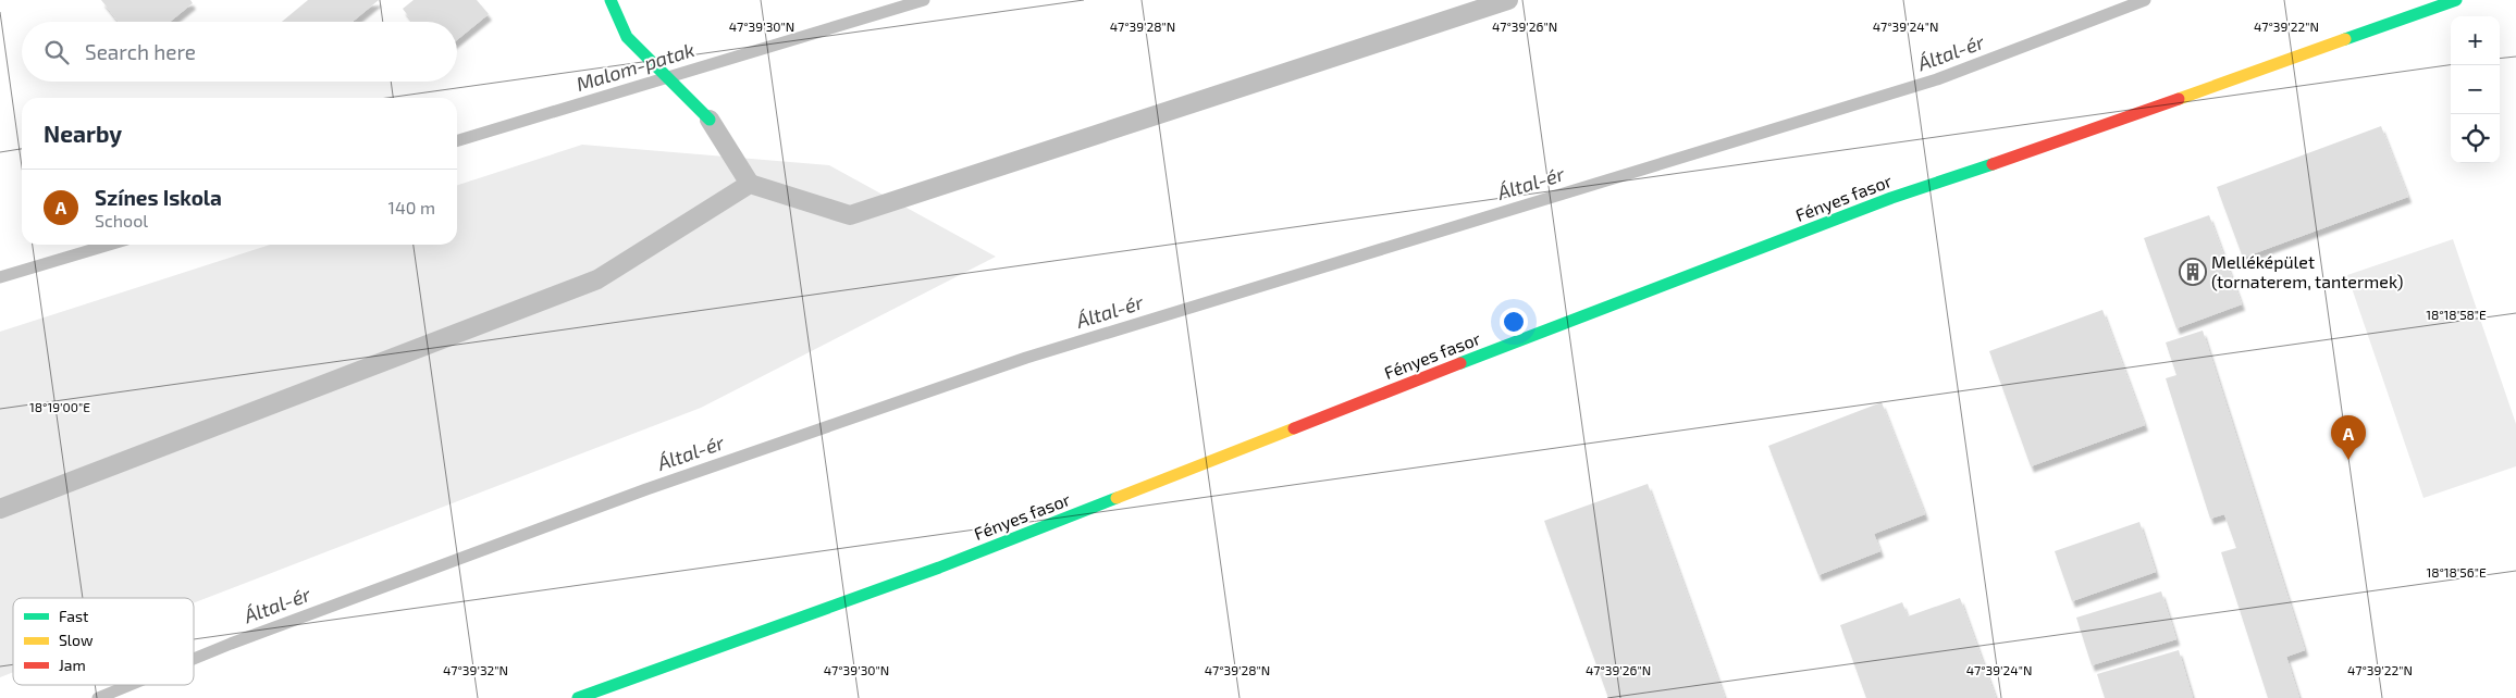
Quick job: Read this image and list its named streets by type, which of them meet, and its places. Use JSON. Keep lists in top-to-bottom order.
{
  "streets": {
    "street": ["Fényes fasor"]
  },
  "water": ["Által-ér", "Malom-patak"],
  "places": {
    "building": ["Melléképület (tornaterem, tantermek)"]
  },
  "legend": ["Fast", "Slow", "Jam"],
  "page": {
    "map_buttons": ["+", "−"],
    "search": "Search here",
    "heading": "Nearby",
    "list": [
      {
        "mark": "A",
        "name": "Színes Iskola",
        "note": "School",
        "value": "140 m"
      }
    ],
    "pins": "A"
  },
  "coordinates": [
    "47°39'30\"N",
    "47°39'28\"N",
    "47°39'26\"N",
    "47°39'24\"N",
    "47°39'22\"N",
    "18°18'58\"E",
    "18°19'00\"E",
    "18°18'56\"E",
    "47°39'32\"N"
  ]
}
